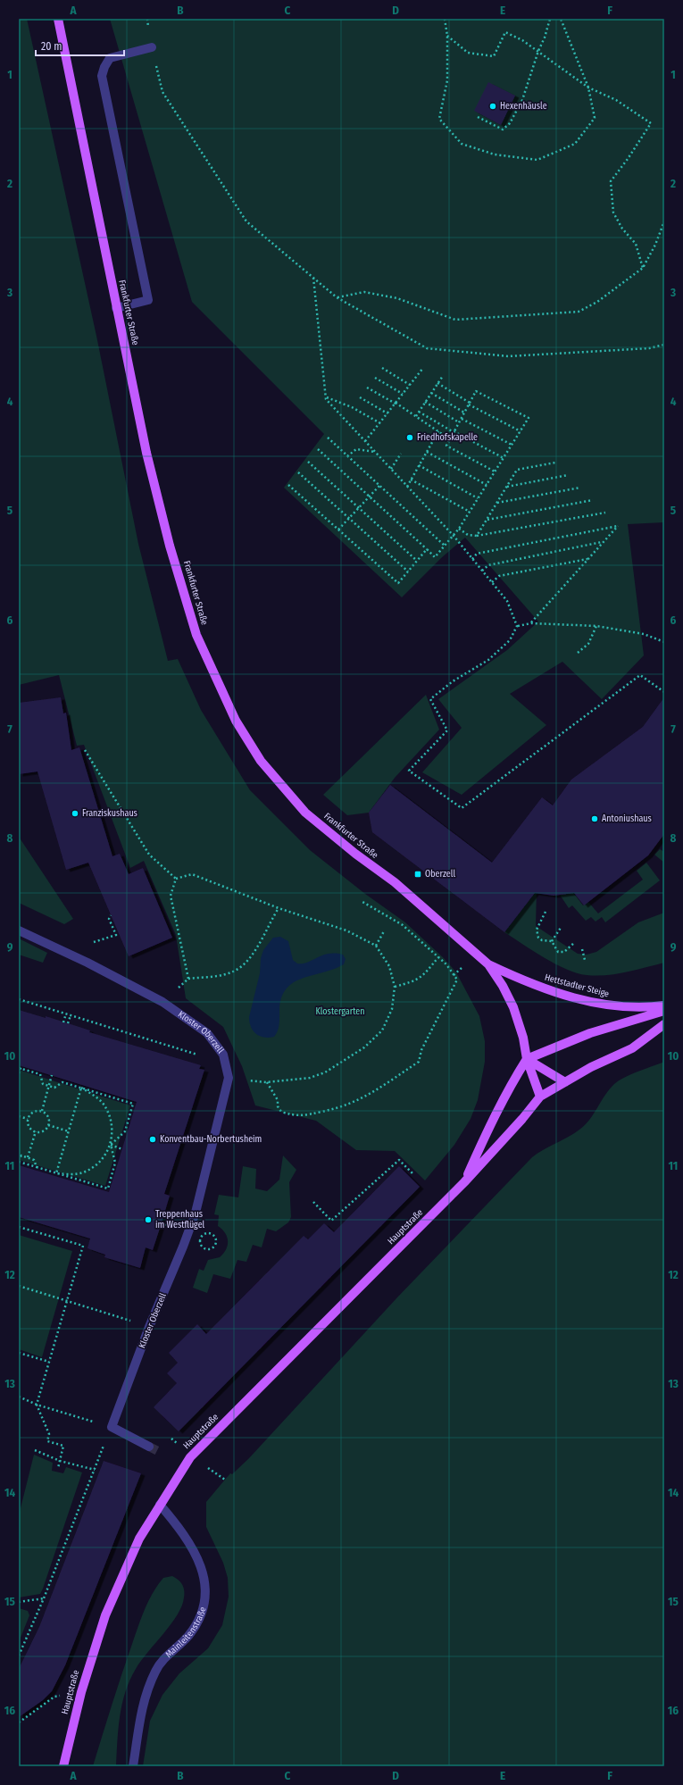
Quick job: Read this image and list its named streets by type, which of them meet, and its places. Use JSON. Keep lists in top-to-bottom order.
{
  "streets": {
    "main road": ["Frankfurter Straße", "Hettstadter Steige", "Hauptstraße"],
    "street": ["Kloster Oberzell", "Mainleitenstraße"]
  },
  "crossings": [
    ["Frankfurter Straße", "Hettstadter Steige"],
    ["Frankfurter Straße", "Hauptstraße"],
    ["Hauptstraße", "Mainleitenstraße"]
  ],
  "parks": ["Klostergarten"],
  "places": {
    "other": [
      "Hexenhäusle",
      "Friedhofskapelle",
      "Franziskushaus",
      "Antoniushaus",
      "Konventbau-Norbertusheim",
      "Treppenhaus im Westflügel"
    ],
    "transit": ["Oberzell"]
  },
  "scale_bar": "20 m",
  "grid": {
    "columns": [
      "A",
      "B",
      "C",
      "D",
      "E",
      "F"
    ],
    "rows": [
      "1",
      "2",
      "3",
      "4",
      "5",
      "6",
      "7",
      "8",
      "9",
      "10",
      "11",
      "12",
      "13",
      "14",
      "15",
      "16"
    ]
  }
}
